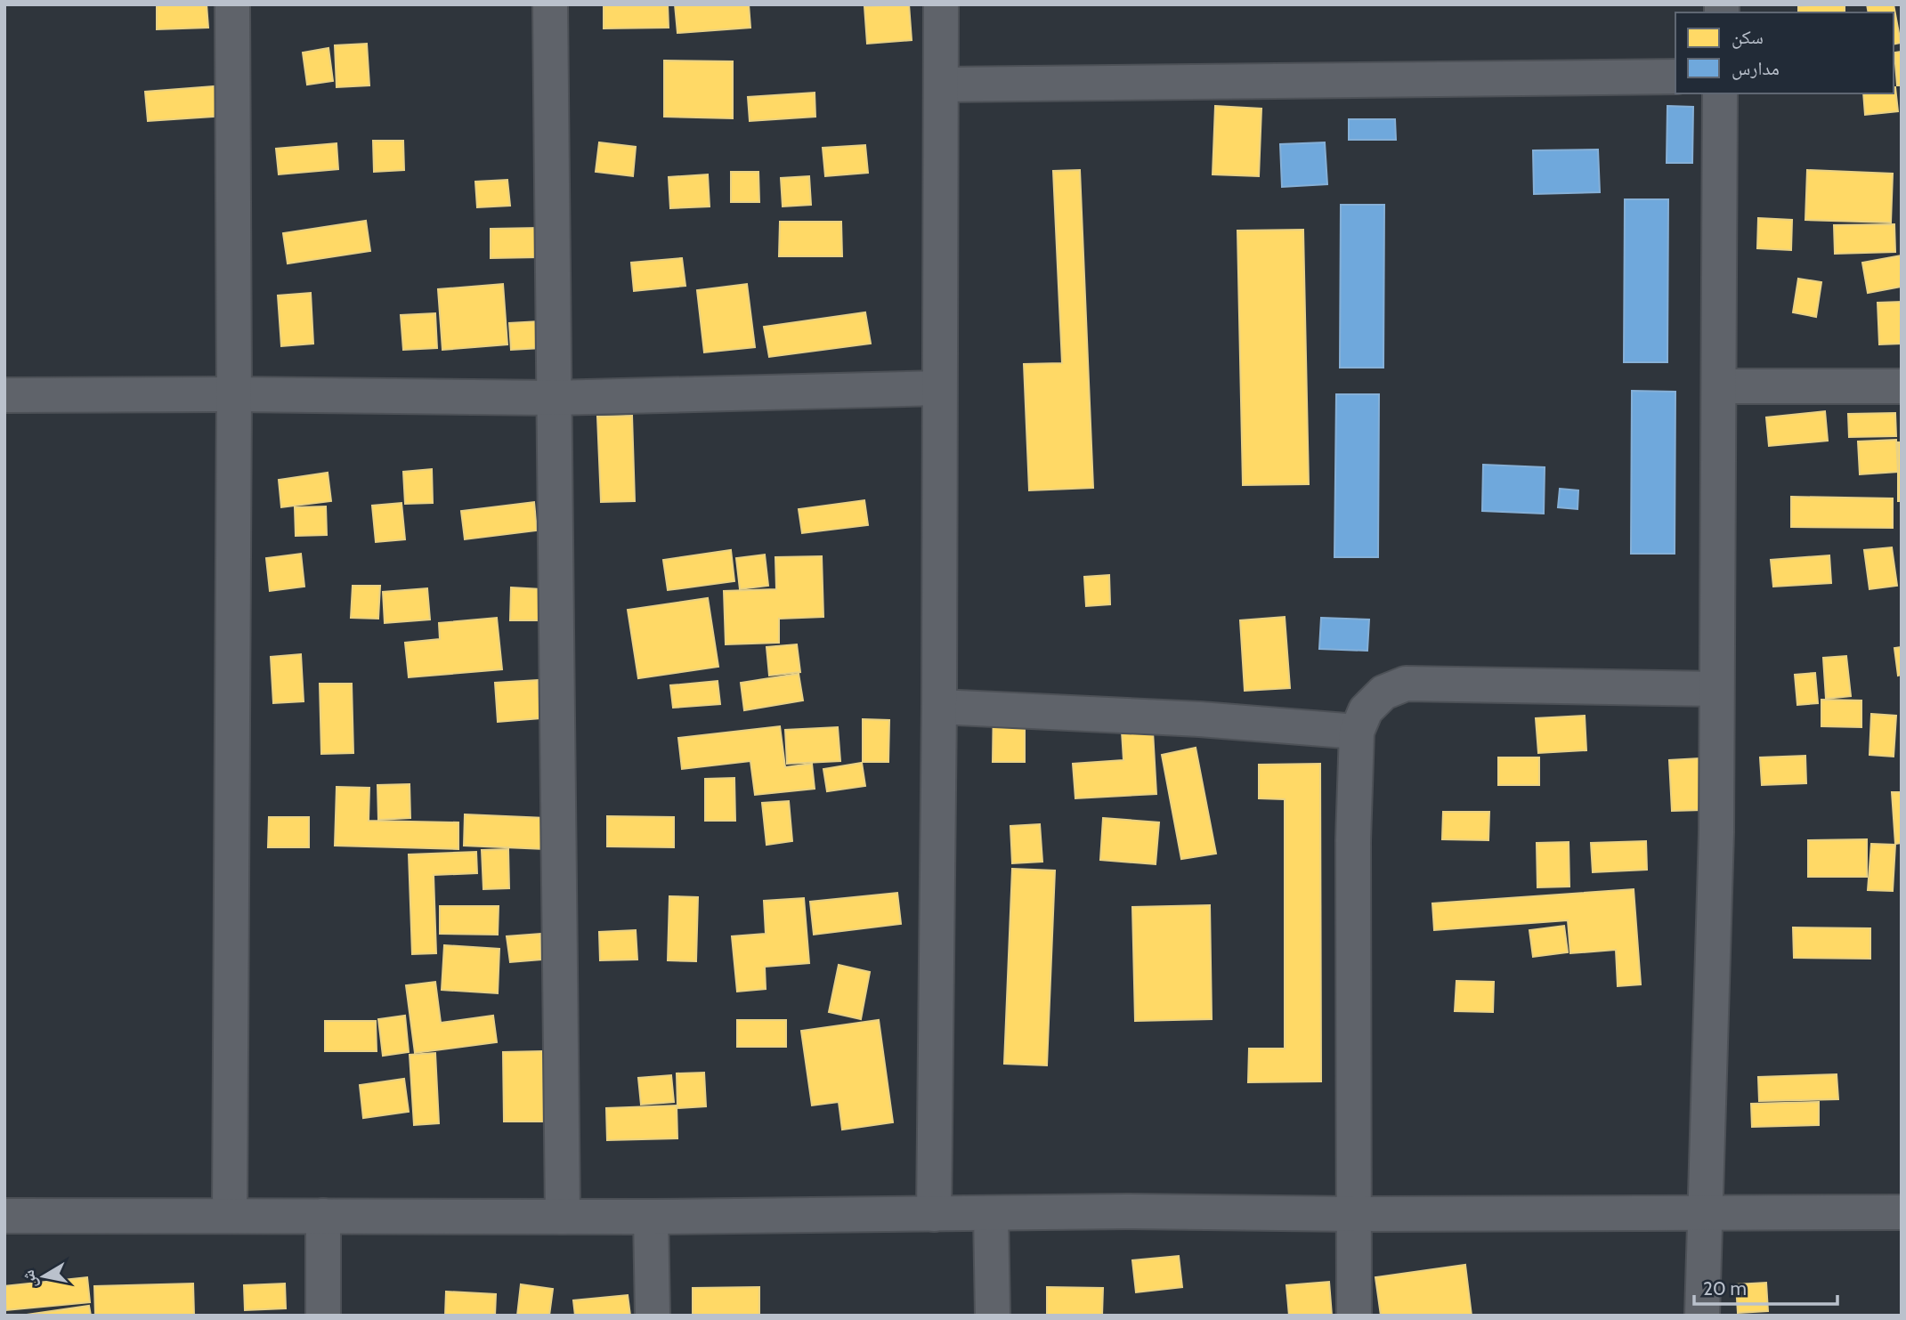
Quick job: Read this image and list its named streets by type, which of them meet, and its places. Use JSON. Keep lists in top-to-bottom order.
{
  "legend": ["سكن", "مدارس"],
  "scale_bar": "20 m",
  "north": "left"
}
